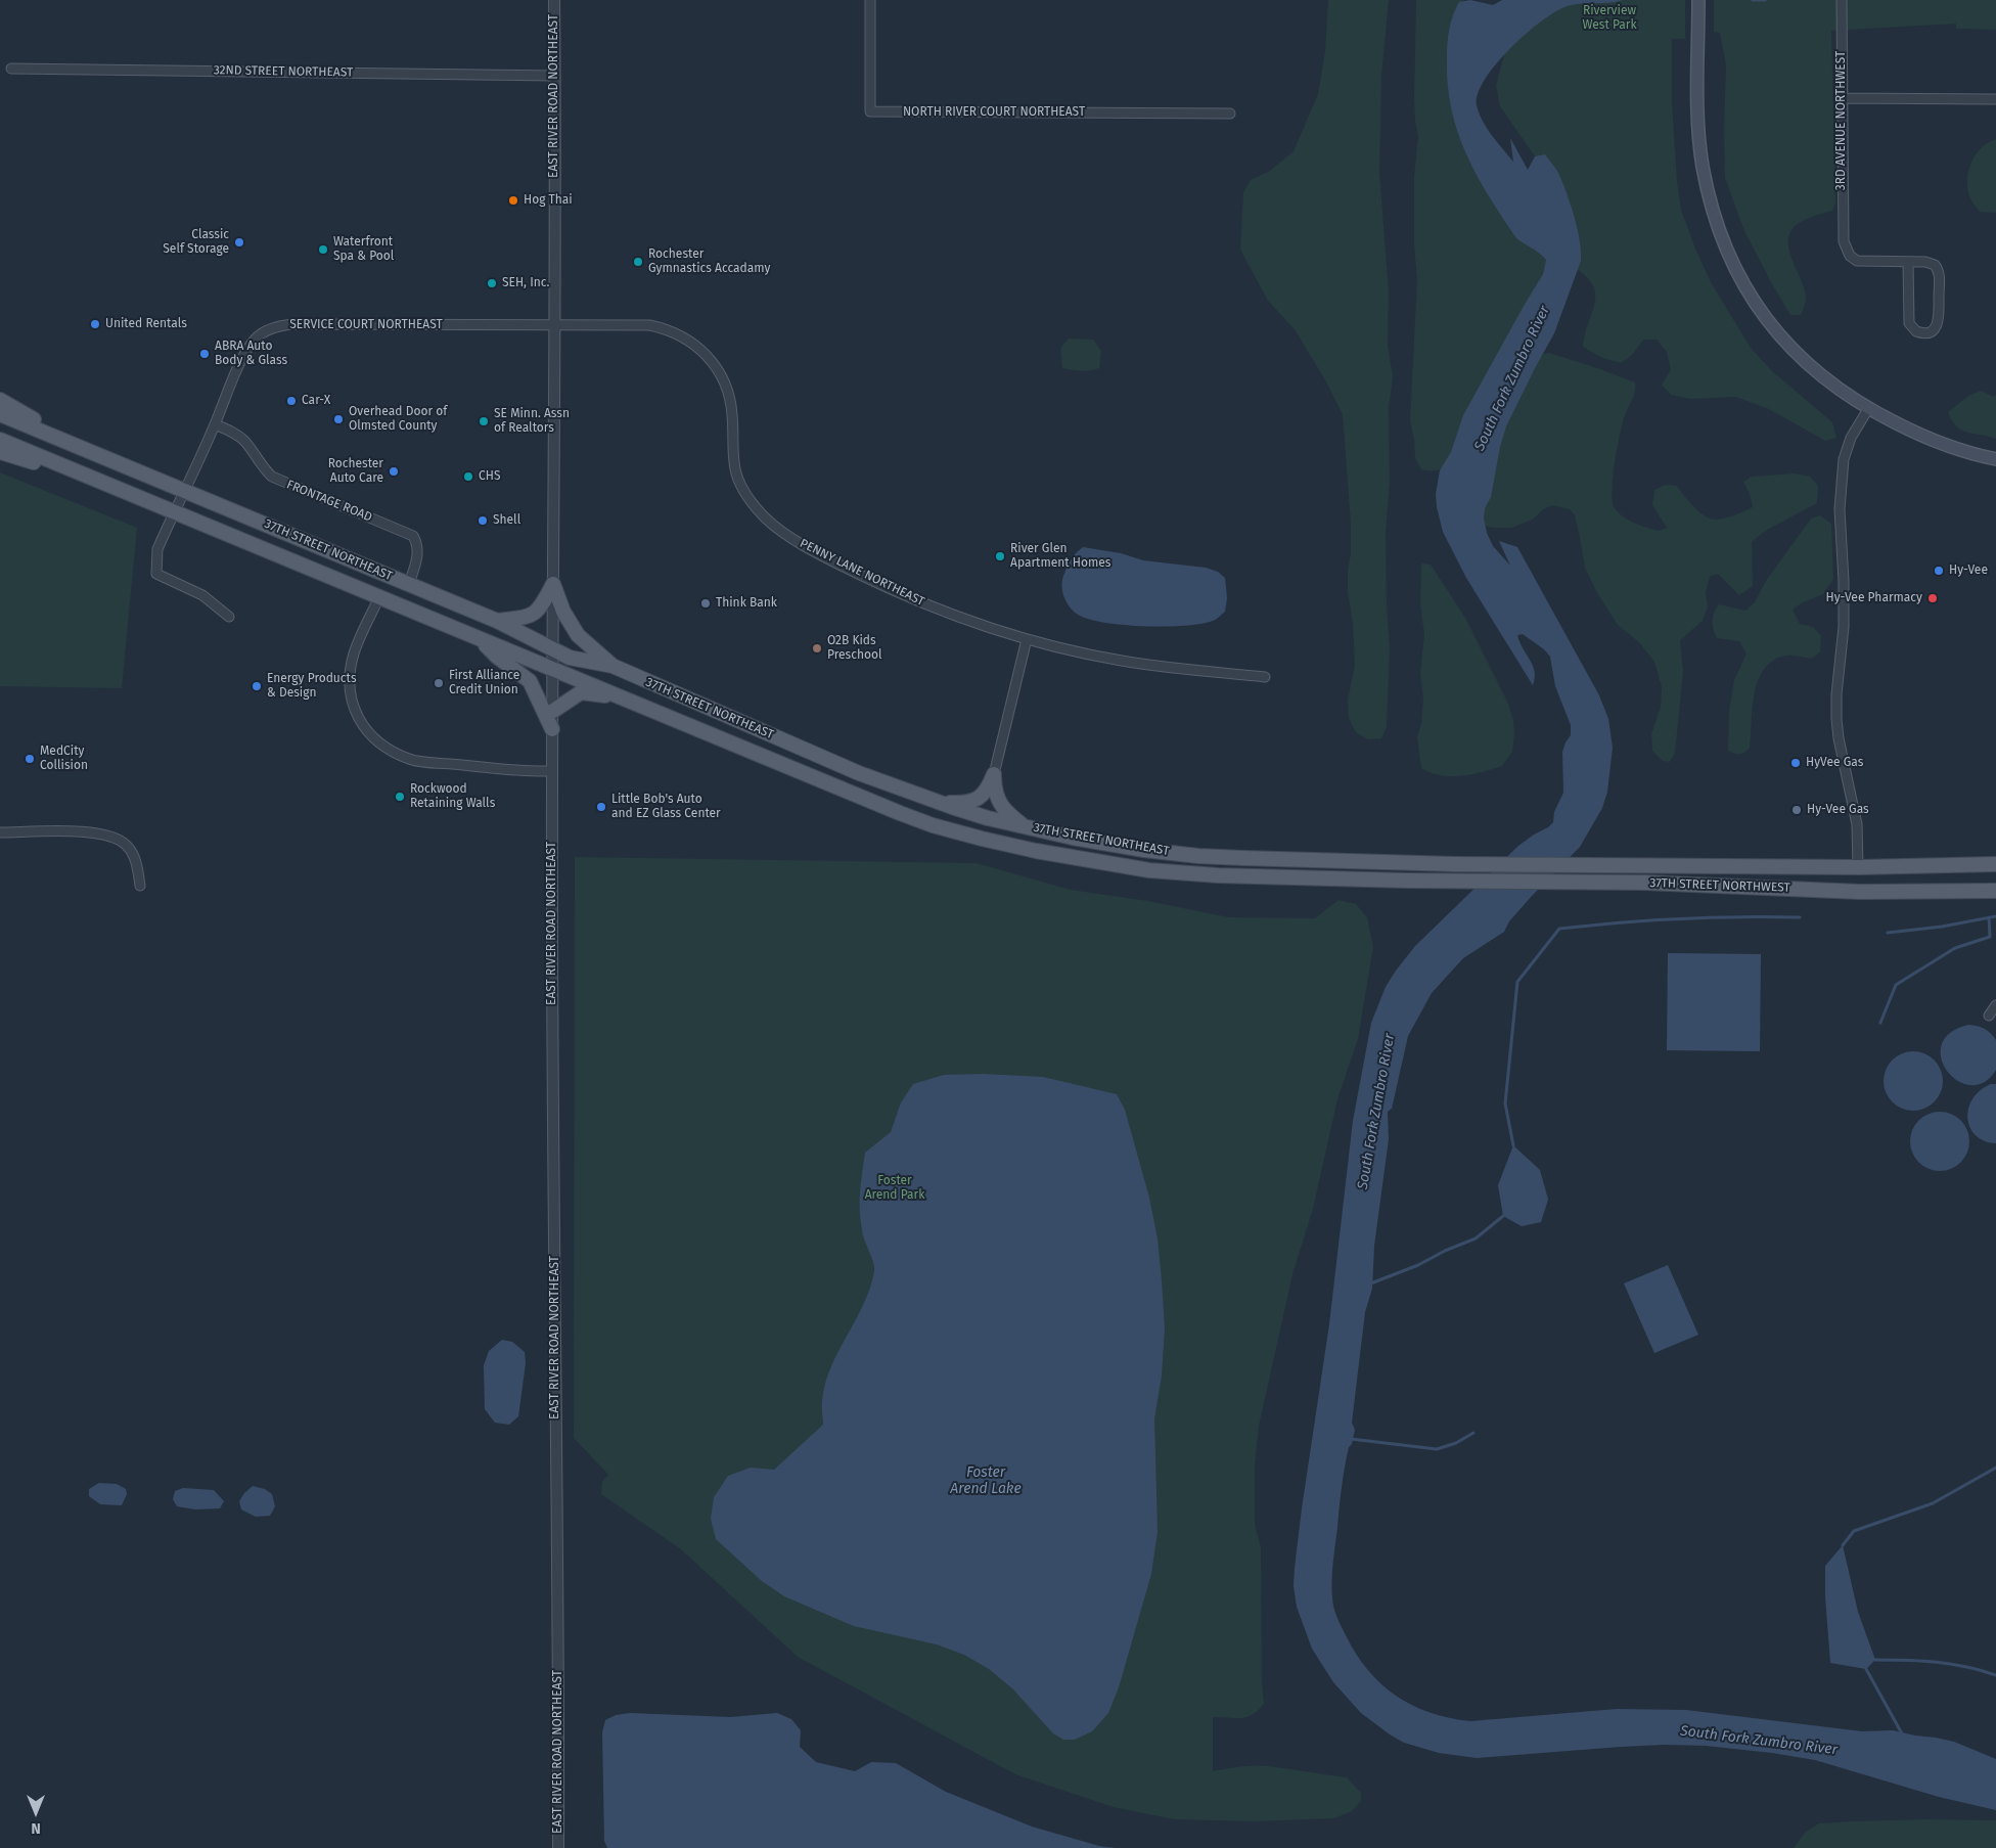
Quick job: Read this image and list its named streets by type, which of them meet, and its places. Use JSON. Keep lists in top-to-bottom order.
{
  "streets": {
    "main road": ["37TH STREET NORTHEAST", "37TH STREET NORTHWEST"],
    "street": [
      "32ND STREET NORTHEAST",
      "EAST RIVER ROAD NORTHEAST",
      "NORTH RIVER COURT NORTHEAST",
      "3RD AVENUE NORTHWEST",
      "SERVICE COURT NORTHEAST",
      "FRONTAGE ROAD",
      "PENNY LANE NORTHEAST"
    ]
  },
  "crossings": [
    ["32ND STREET NORTHEAST", "EAST RIVER ROAD NORTHEAST"],
    ["EAST RIVER ROAD NORTHEAST", "SERVICE COURT NORTHEAST"],
    ["EAST RIVER ROAD NORTHEAST", "37TH STREET NORTHEAST"],
    ["EAST RIVER ROAD NORTHEAST", "PENNY LANE NORTHEAST"],
    ["SERVICE COURT NORTHEAST", "FRONTAGE ROAD"],
    ["SERVICE COURT NORTHEAST", "37TH STREET NORTHEAST"],
    ["SERVICE COURT NORTHEAST", "PENNY LANE NORTHEAST"],
    ["FRONTAGE ROAD", "37TH STREET NORTHEAST"],
    ["37TH STREET NORTHEAST", "37TH STREET NORTHWEST"]
  ],
  "water": ["South Fork Zumbro River", "Foster Arend Lake"],
  "parks": ["Riverview West Park", "Foster Arend Park"],
  "places": [
    "Hog Thai",
    "Classic Self Storage",
    "Waterfront Spa & Pool",
    "Rochester Gymnastics Accadamy",
    "SEH, Inc.",
    "United Rentals",
    "ABRA Auto Body & Glass",
    "Car-X",
    "Overhead Door of Olmsted County",
    "SE Minn. Assn of Realtors",
    "Rochester Auto Care",
    "CHS",
    "Shell",
    "River Glen Apartment Homes",
    "Hy-Vee",
    "Hy-Vee Pharmacy",
    "Think Bank",
    "O2B Kids Preschool",
    "First Alliance Credit Union",
    "Energy Products & Design",
    "MedCity Collision",
    "HyVee Gas",
    "Rockwood Retaining Walls",
    "Little Bob's Auto and EZ Glass Center",
    "Hy-Vee Gas"
  ],
  "north": "bottom"
}
